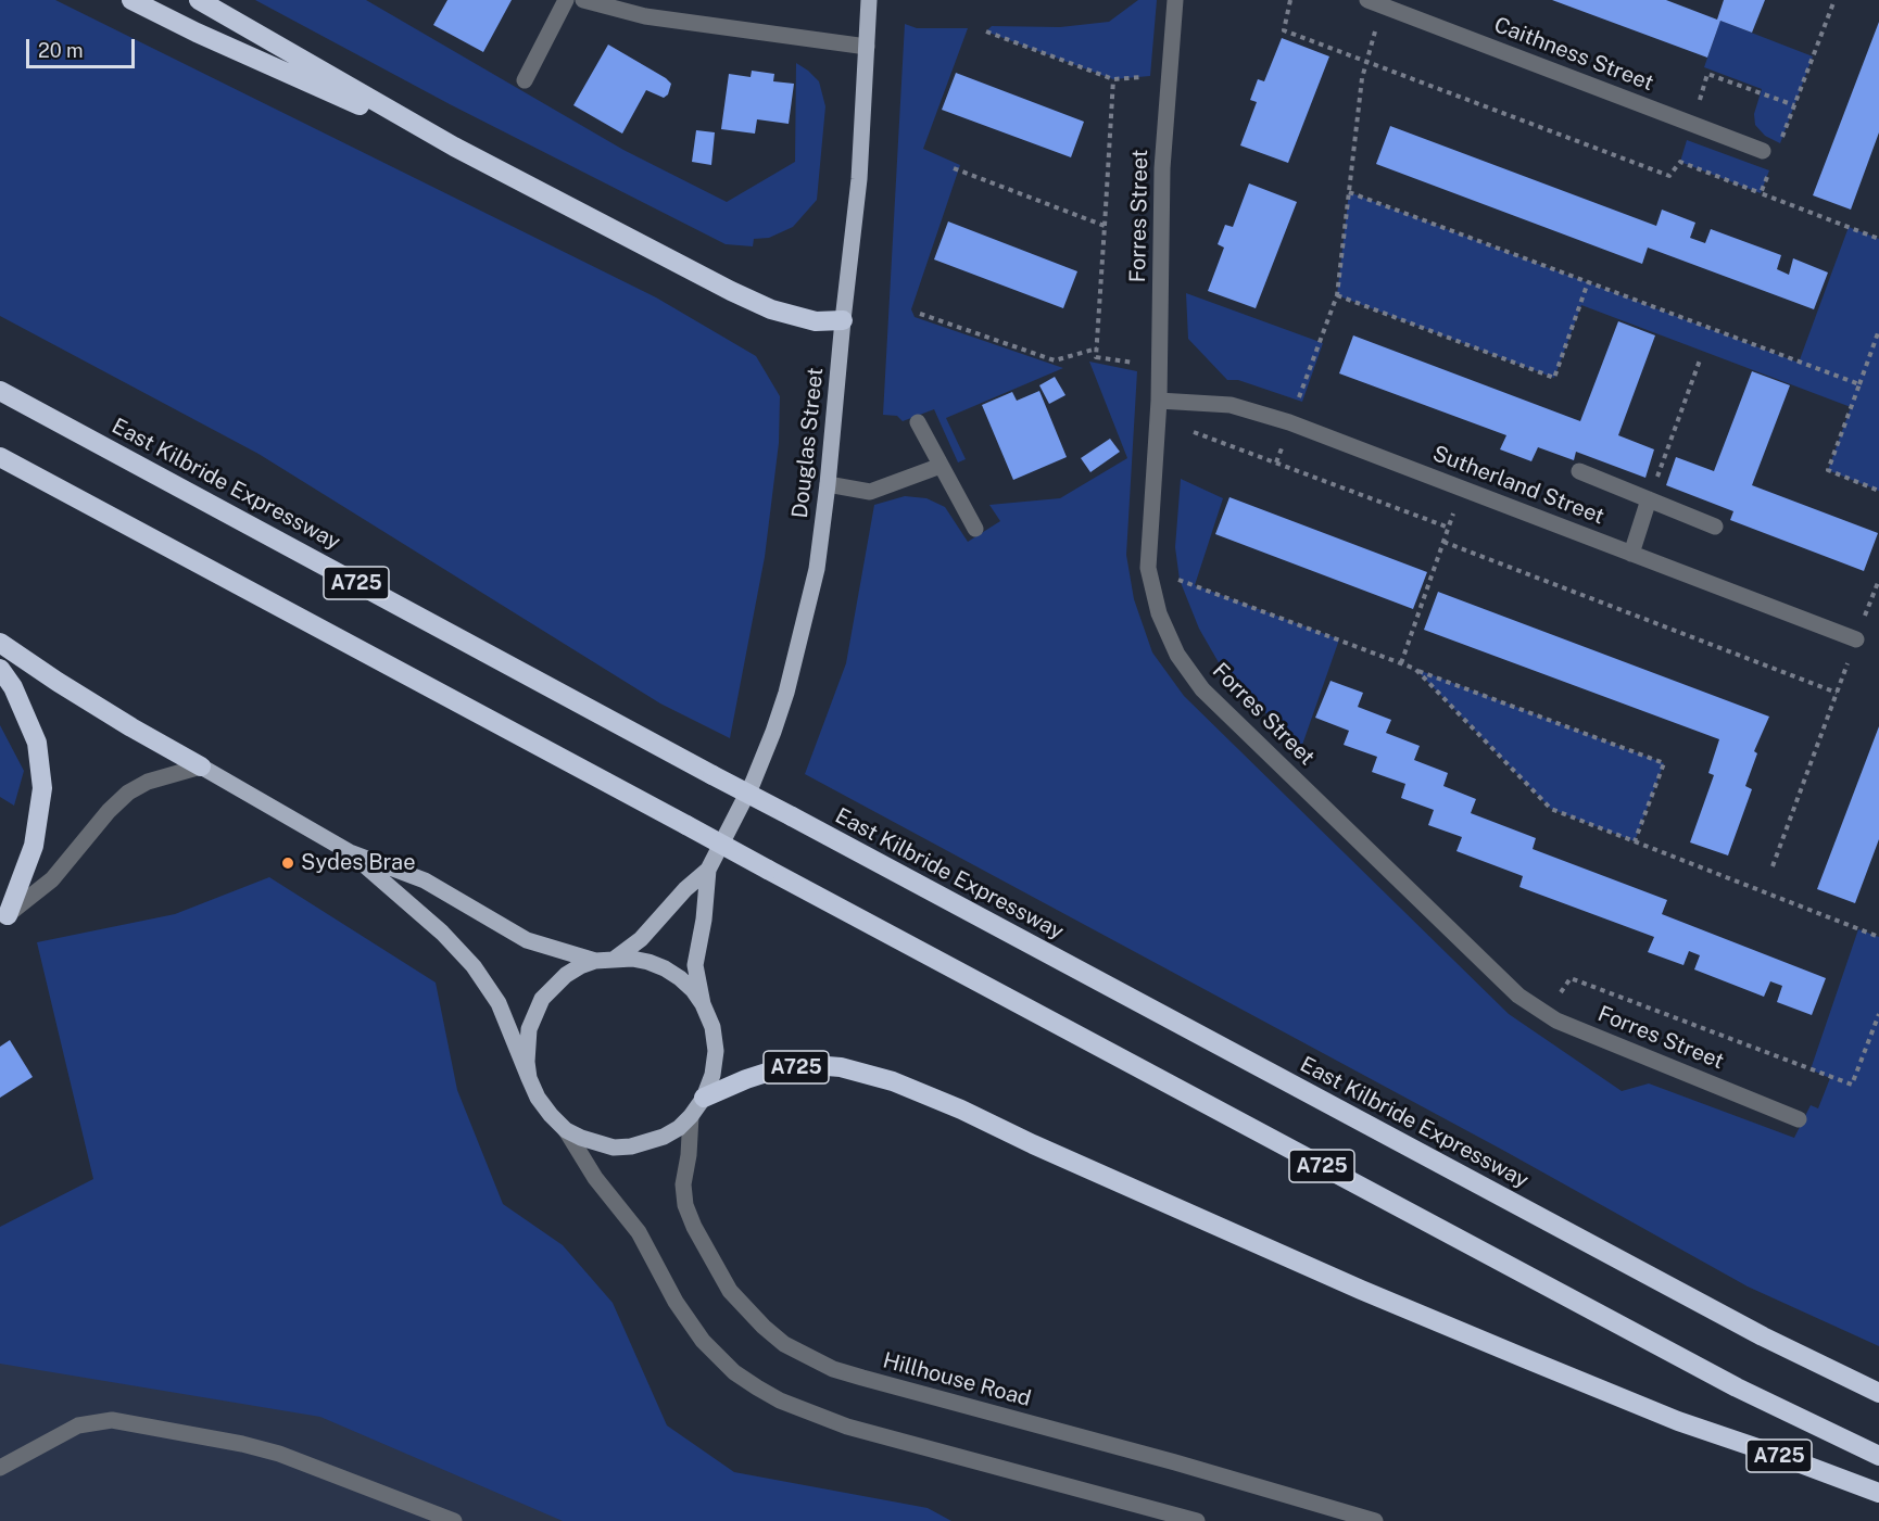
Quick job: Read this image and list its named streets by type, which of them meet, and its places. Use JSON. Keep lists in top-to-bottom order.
{
  "streets": {
    "highway": ["East Kilbride Expressway", "A725"],
    "main road": ["Douglas Street"],
    "street": [
      "Caithness Street",
      "Forres Street",
      "Sutherland Street",
      "Hillhouse Road"
    ]
  },
  "crossings": [
    ["Forres Street", "Sutherland Street"],
    ["Douglas Street", "A725"],
    ["Douglas Street", "Hillhouse Road"],
    ["A725", "Hillhouse Road"]
  ],
  "places": ["Sydes Brae"],
  "scale_bar": "20 m"
}
